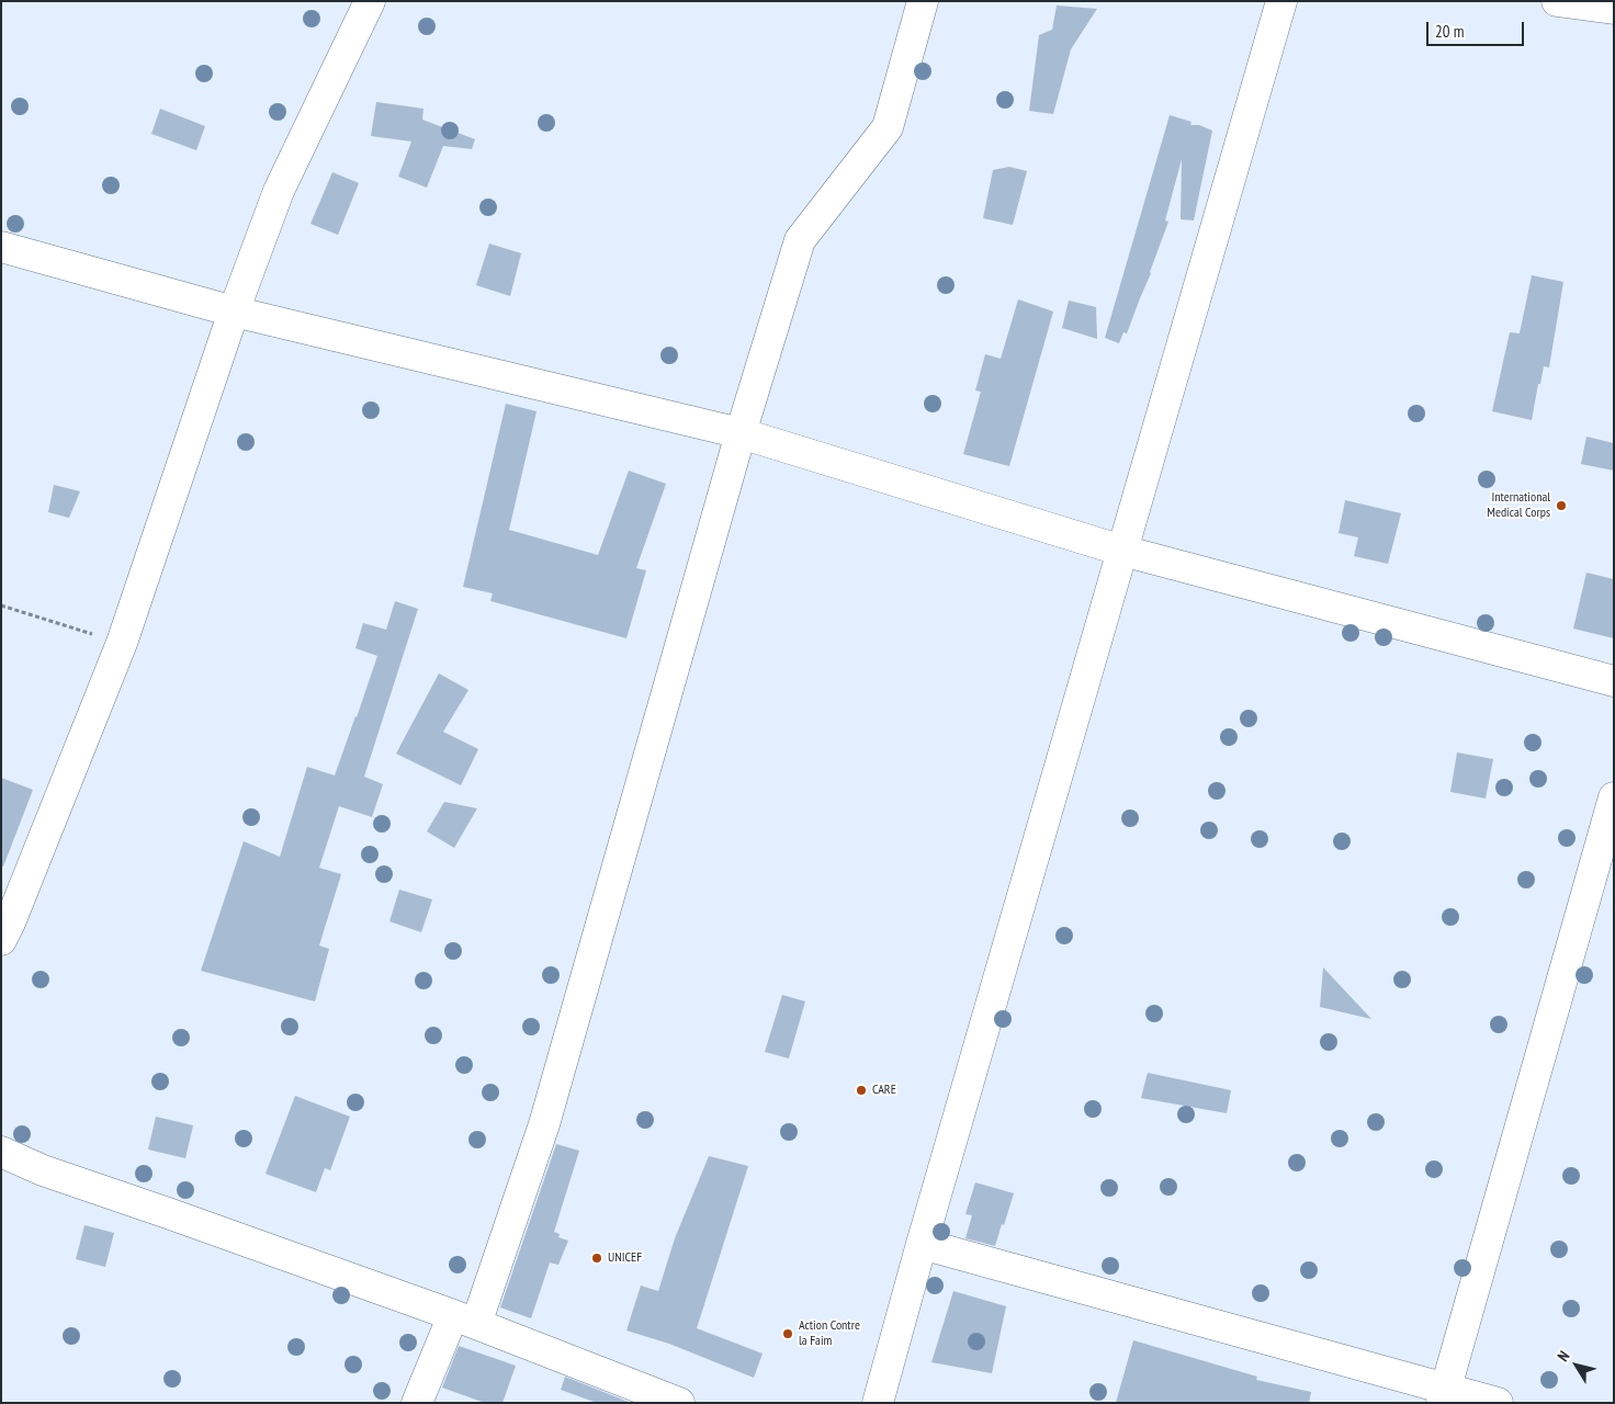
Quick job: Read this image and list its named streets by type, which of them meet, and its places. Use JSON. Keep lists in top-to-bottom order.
{
  "places": [
    "International Medical Corps",
    "CARE",
    "UNICEF",
    "Action Contre la Faim"
  ],
  "scale_bar": "20 m",
  "north": "top left"
}
